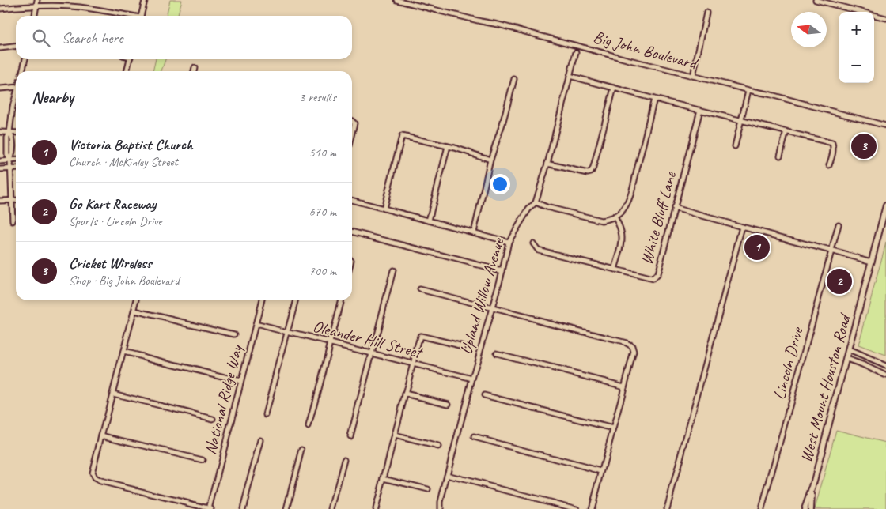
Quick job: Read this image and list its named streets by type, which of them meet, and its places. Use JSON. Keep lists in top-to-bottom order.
{
  "streets": {
    "main road": ["West Mount Houston Road"],
    "street": [
      "Big John Boulevard",
      "White Bluff Lane",
      "Upland Willow Avenue",
      "Oleander Hill Street",
      "Lincoln Drive",
      "National Ridge Way"
    ]
  },
  "crossings": [
    ["Upland Willow Avenue", "Oleander Hill Street"],
    ["Oleander Hill Street", "National Ridge Way"]
  ],
  "north": "left",
  "page": {
    "map_buttons": ["+", "−"],
    "search": "Search here",
    "heading": ["Nearby", "3 results"],
    "list": [
      {
        "mark": "1",
        "name": "Victoria Baptist Church",
        "note": "Church · McKinley Street",
        "value": "510 m"
      },
      {
        "mark": "2",
        "name": "Go Kart Raceway",
        "note": "Sports · Lincoln Drive",
        "value": "670 m"
      },
      {
        "mark": "3",
        "name": "Cricket Wireless",
        "note": "Shop · Big John Boulevard",
        "value": "700 m"
      }
    ],
    "pins": ["3", "1", "2"]
  }
}
